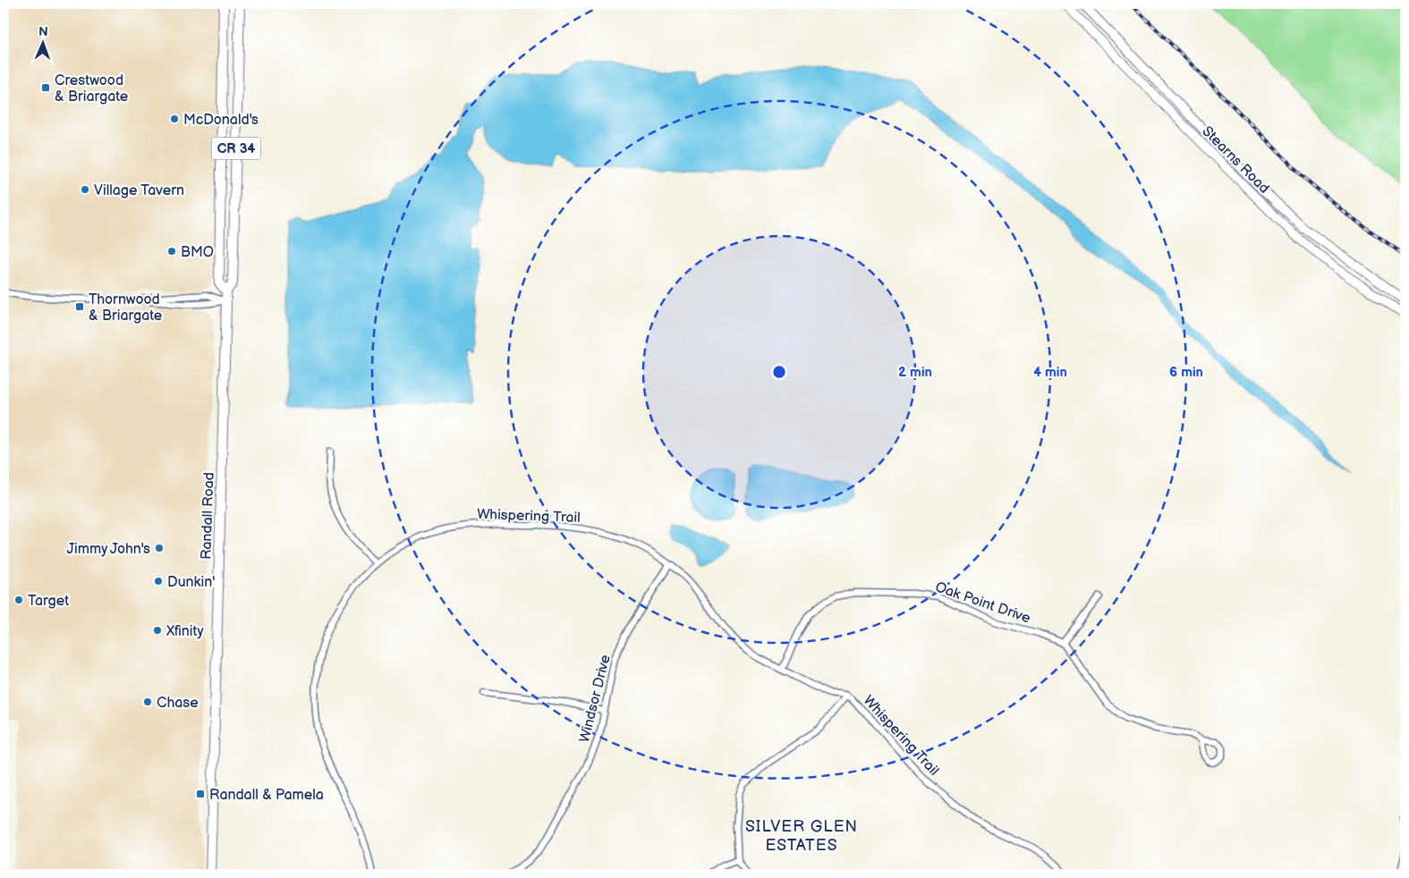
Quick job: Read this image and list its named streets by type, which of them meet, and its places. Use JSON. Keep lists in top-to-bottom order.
{
  "streets": {
    "main road": ["CR 34", "Stearns Road", "Randall Road"],
    "street": ["Whispering Trail", "Oak Point Drive", "Windsor Drive"]
  },
  "crossings": [
    ["Whispering Trail", "Oak Point Drive"],
    ["Whispering Trail", "Windsor Drive"]
  ],
  "districts": ["SILVER GLEN ESTATES"],
  "places": {
    "transit": ["Crestwood & Briargate", "Thornwood & Briargate", "Randall & Pamela"],
    "other": [
      "McDonald's",
      "Village Tavern",
      "BMO",
      "Jimmy John's",
      "Dunkin'",
      "Target",
      "Xfinity",
      "Chase"
    ]
  },
  "north": "top",
  "rings": ["2 min", "4 min", "6 min"]
}
